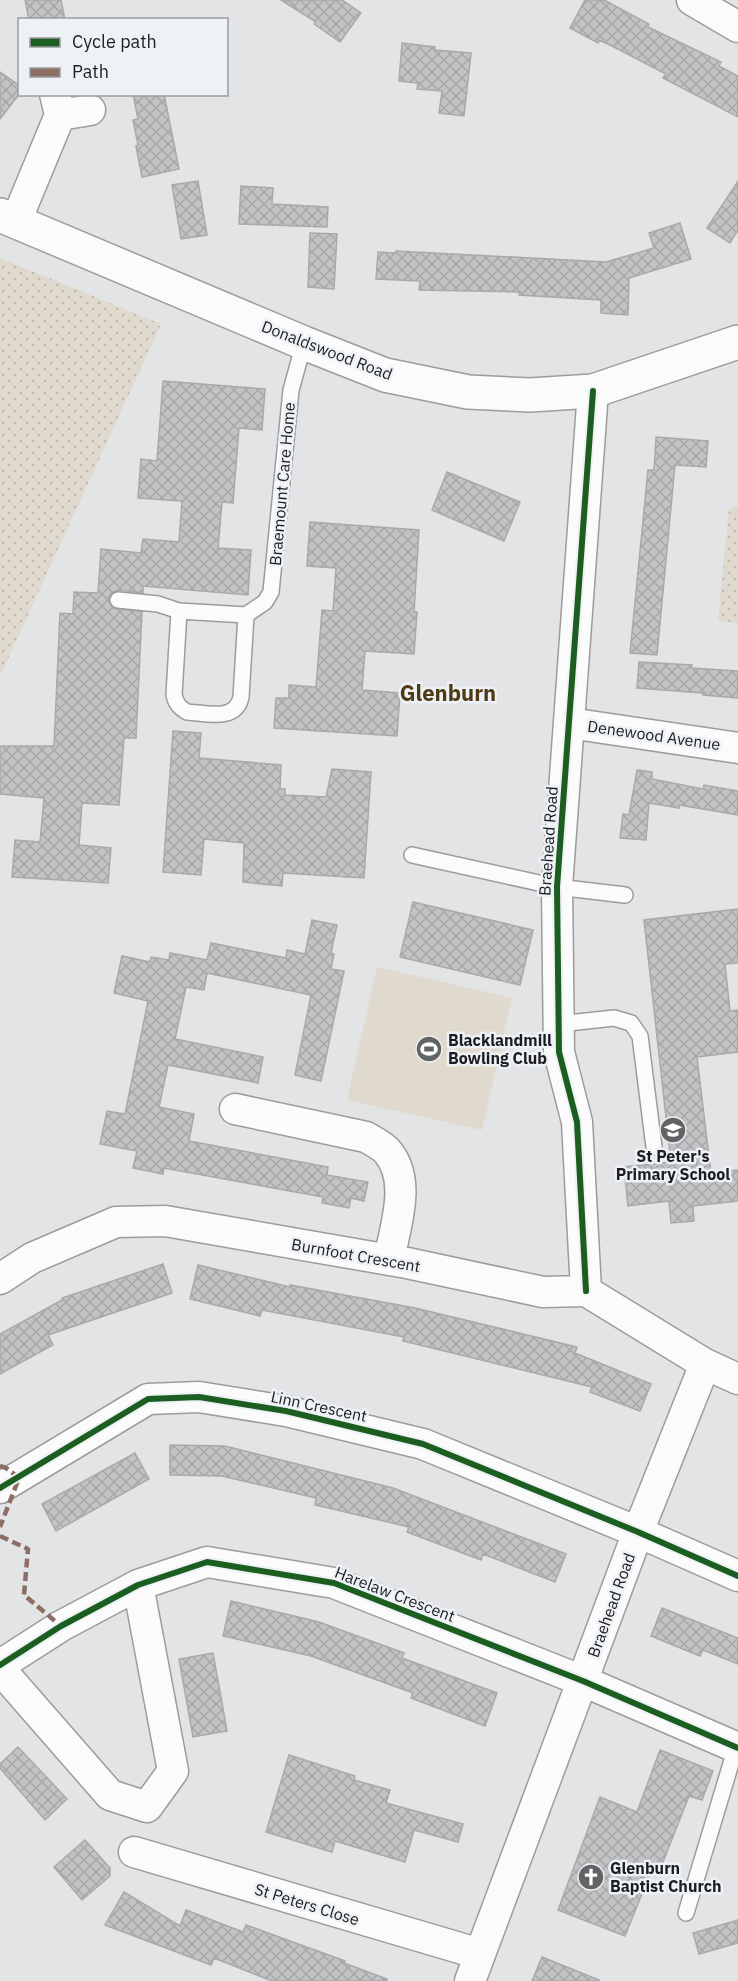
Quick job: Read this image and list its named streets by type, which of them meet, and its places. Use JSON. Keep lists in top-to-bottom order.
{
  "streets": {
    "street": [
      "Donaldswood Road",
      "Denewood Avenue",
      "Braehead Road",
      "Burnfoot Crescent",
      "Linn Crescent",
      "Harelaw Crescent",
      "St Peters Close"
    ],
    "lane": ["Braemount Care Home"]
  },
  "crossings": [
    ["Donaldswood Road", "Braemount Care Home"],
    ["Donaldswood Road", "Braehead Road"],
    ["Denewood Avenue", "Braehead Road"],
    ["Braehead Road", "Burnfoot Crescent"],
    ["Braehead Road", "Linn Crescent"],
    ["Braehead Road", "Harelaw Crescent"],
    ["Braehead Road", "St Peters Close"]
  ],
  "districts": ["Glenburn"],
  "places": {
    "sports": ["Blacklandmill Bowling Club"],
    "school or university": ["St Peter's Primary School"],
    "church": ["Glenburn Baptist Church"]
  },
  "legend": ["Cycle path", "Path"]
}
